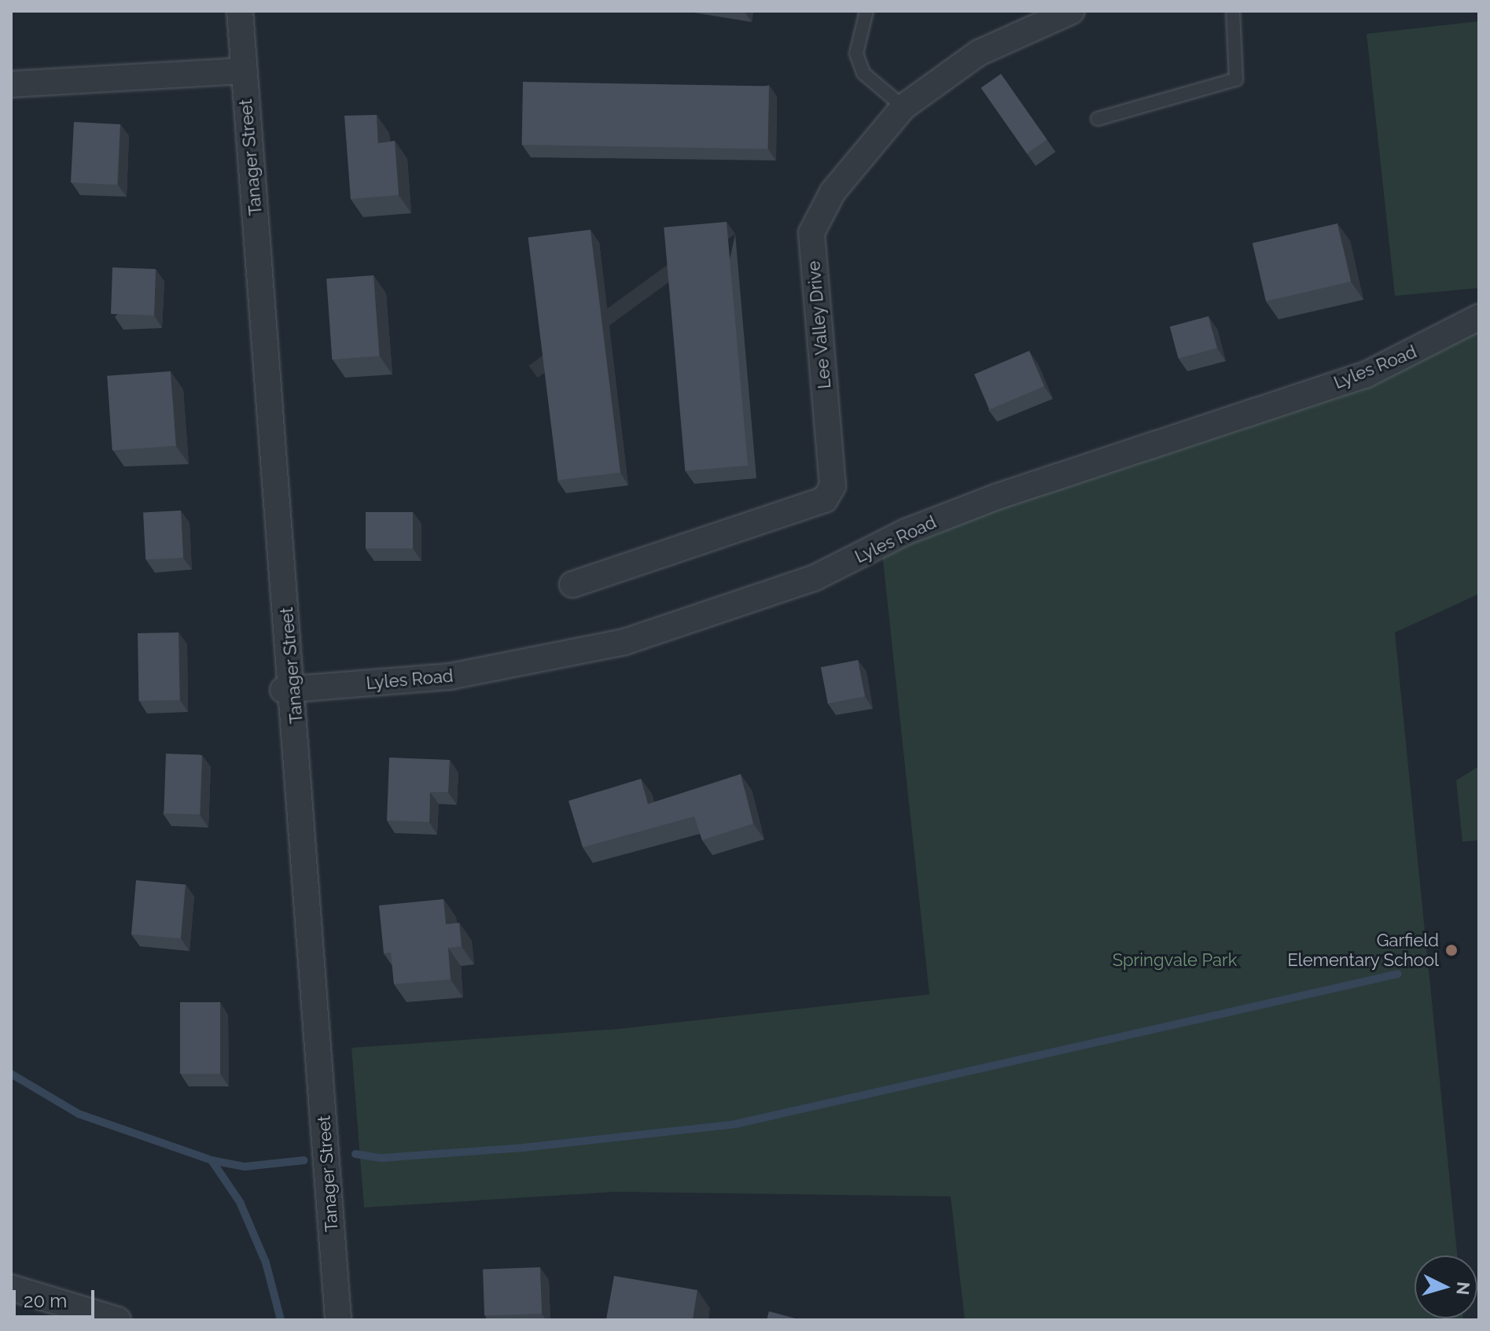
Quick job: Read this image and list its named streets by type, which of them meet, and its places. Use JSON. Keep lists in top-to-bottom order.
{
  "streets": {
    "street": ["Tanager Street", "Lee Valley Drive", "Lyles Road"]
  },
  "crossings": [
    ["Tanager Street", "Lyles Road"]
  ],
  "parks": ["Springvale Park"],
  "places": ["Garfield Elementary School"],
  "scale_bar": "20 m",
  "north": "right"
}
